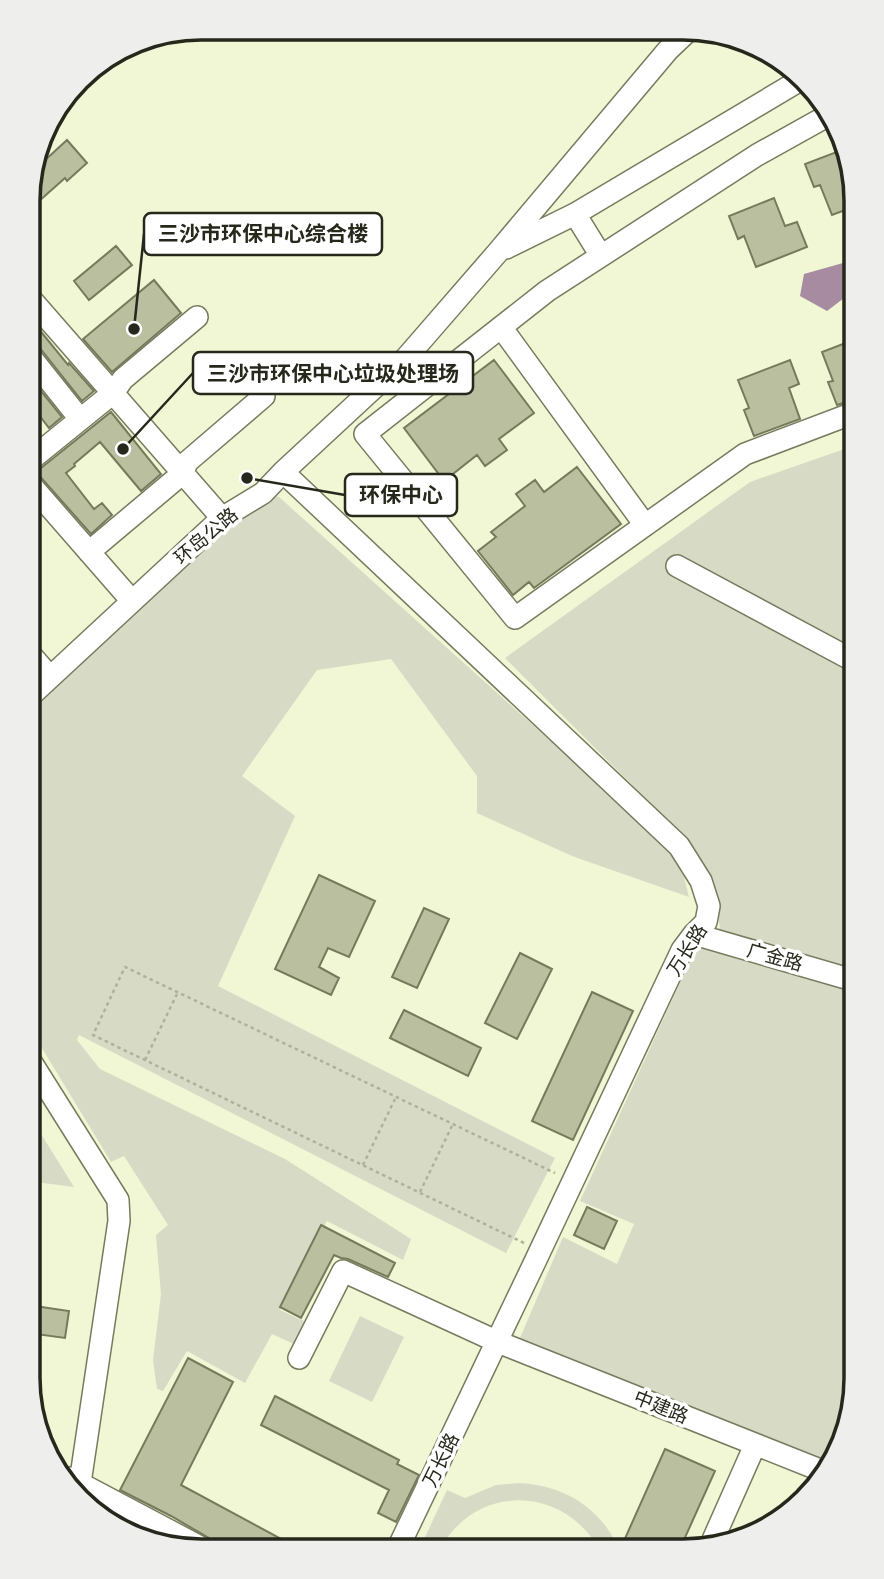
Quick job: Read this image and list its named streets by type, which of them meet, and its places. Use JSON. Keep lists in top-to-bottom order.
{
  "streets": {
    "street": [
      "环岛公路",
      "万长路",
      "广金路",
      "中建路"
    ]
  },
  "crossings": [
    ["环岛公路", "万长路"],
    ["万长路", "广金路"],
    ["万长路", "中建路"]
  ],
  "places": ["三沙市环保中心综合楼", "三沙市环保中心垃圾处理场", "环保中心"]
}
